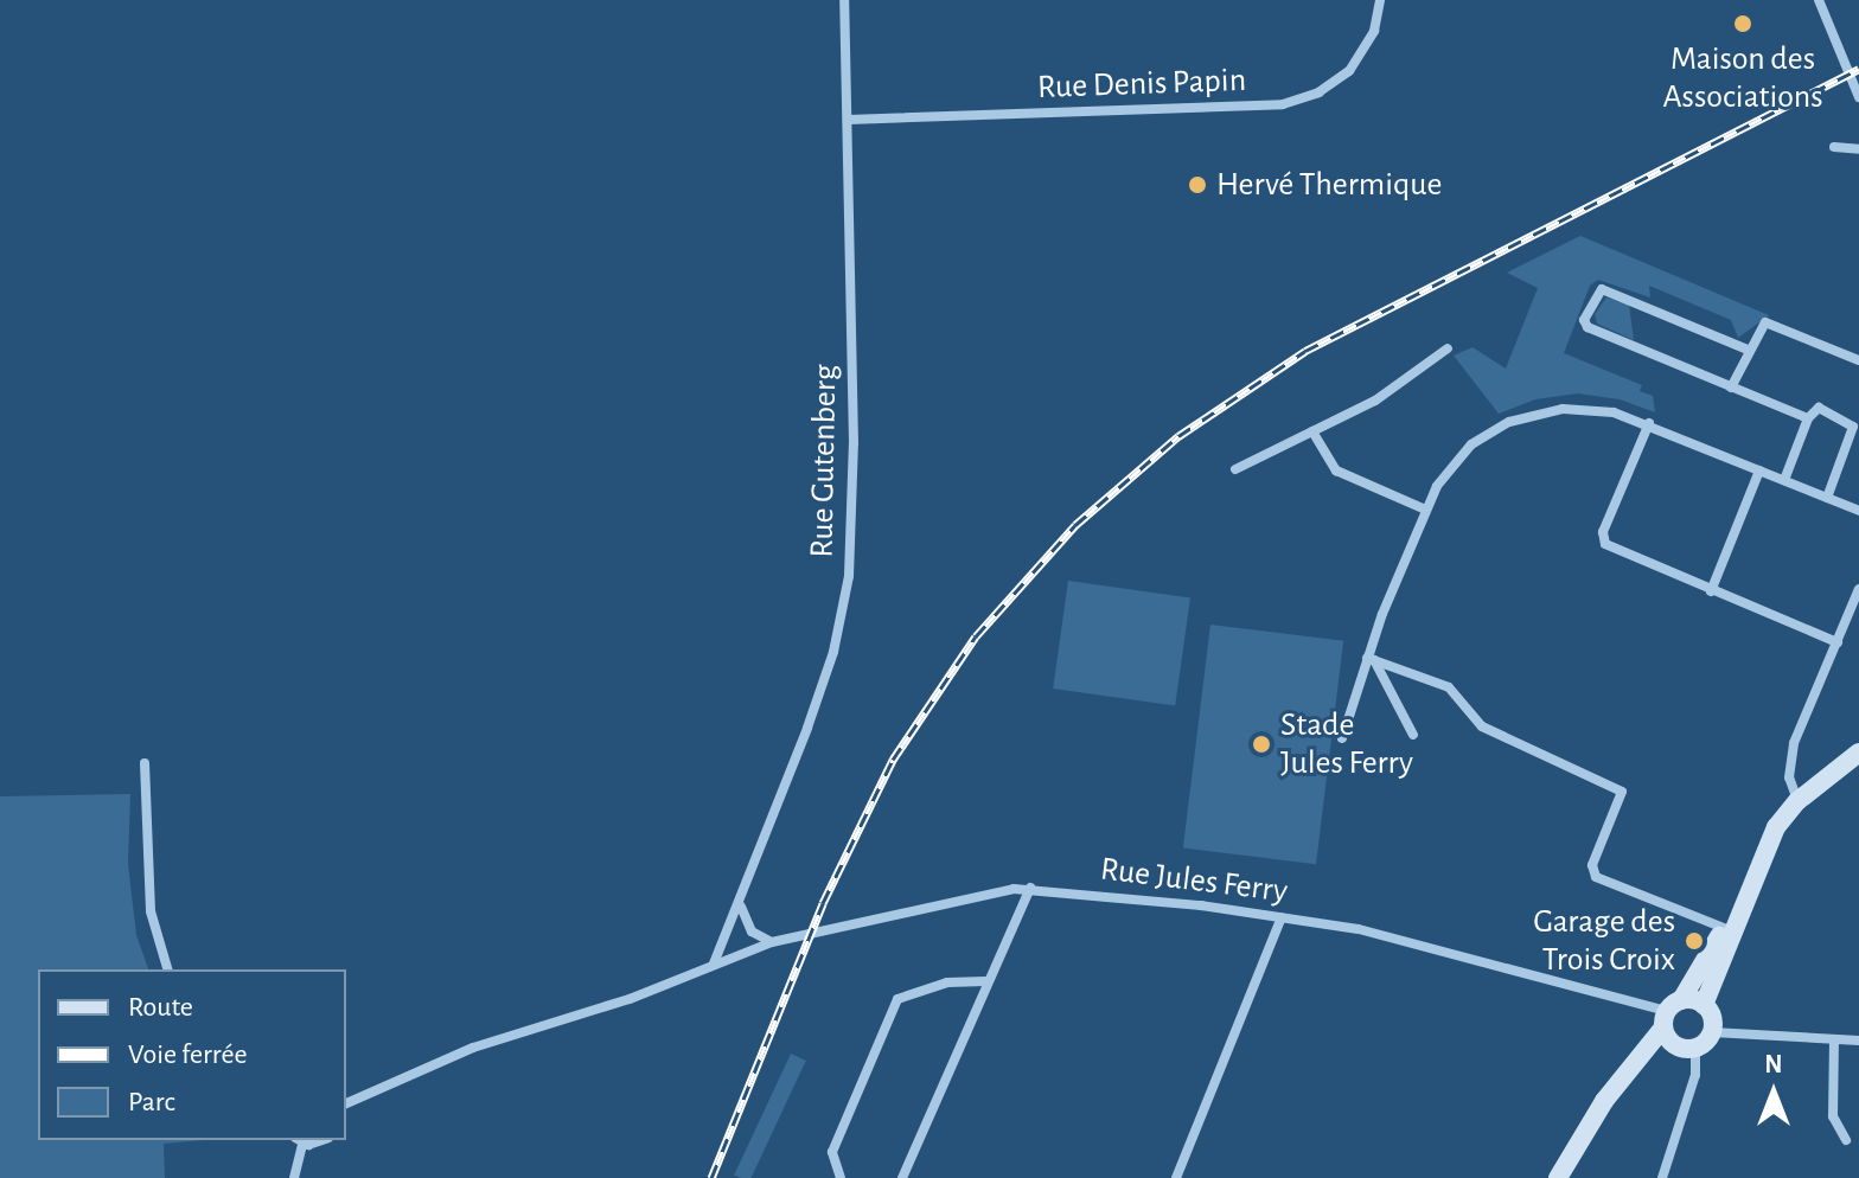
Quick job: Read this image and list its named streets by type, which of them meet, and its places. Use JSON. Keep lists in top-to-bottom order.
{
  "streets": {
    "street": ["Rue Denis Papin", "Rue Gutenberg", "Rue Jules Ferry"]
  },
  "crossings": [
    ["Rue Denis Papin", "Rue Gutenberg"],
    ["Rue Gutenberg", "Rue Jules Ferry"]
  ],
  "places": [
    "Maison des Associations",
    "Hervé Thermique",
    "Stade Jules Ferry",
    "Garage des Trois Croix"
  ],
  "legend": ["Route", "Voie ferrée", "Parc"],
  "north": "top"
}
